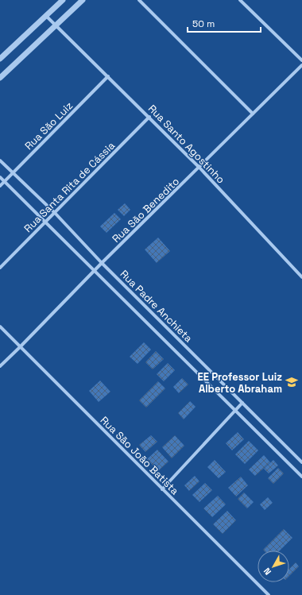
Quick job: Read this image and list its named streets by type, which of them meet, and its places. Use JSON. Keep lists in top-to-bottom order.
{
  "streets": {
    "street": [
      "Rua São Luiz",
      "Rua Santo Agostinho",
      "Rua Santa Rita de Cássia",
      "Rua São Benedito",
      "Rua Padre Anchieta",
      "Rua São João Batista"
    ]
  },
  "crossings": [
    ["Rua São Luiz", "Rua Santo Agostinho"],
    ["Rua São Luiz", "Rua Padre Anchieta"],
    ["Rua Santo Agostinho", "Rua Santa Rita de Cássia"],
    ["Rua Santo Agostinho", "Rua São Benedito"],
    ["Rua Santa Rita de Cássia", "Rua Padre Anchieta"],
    ["Rua São Benedito", "Rua Padre Anchieta"],
    ["Rua São Benedito", "Rua São João Batista"]
  ],
  "places": {
    "school or university": ["EE Professor Luiz Alberto Abraham"]
  },
  "scale_bar": "50 m",
  "north": "bottom left"
}
